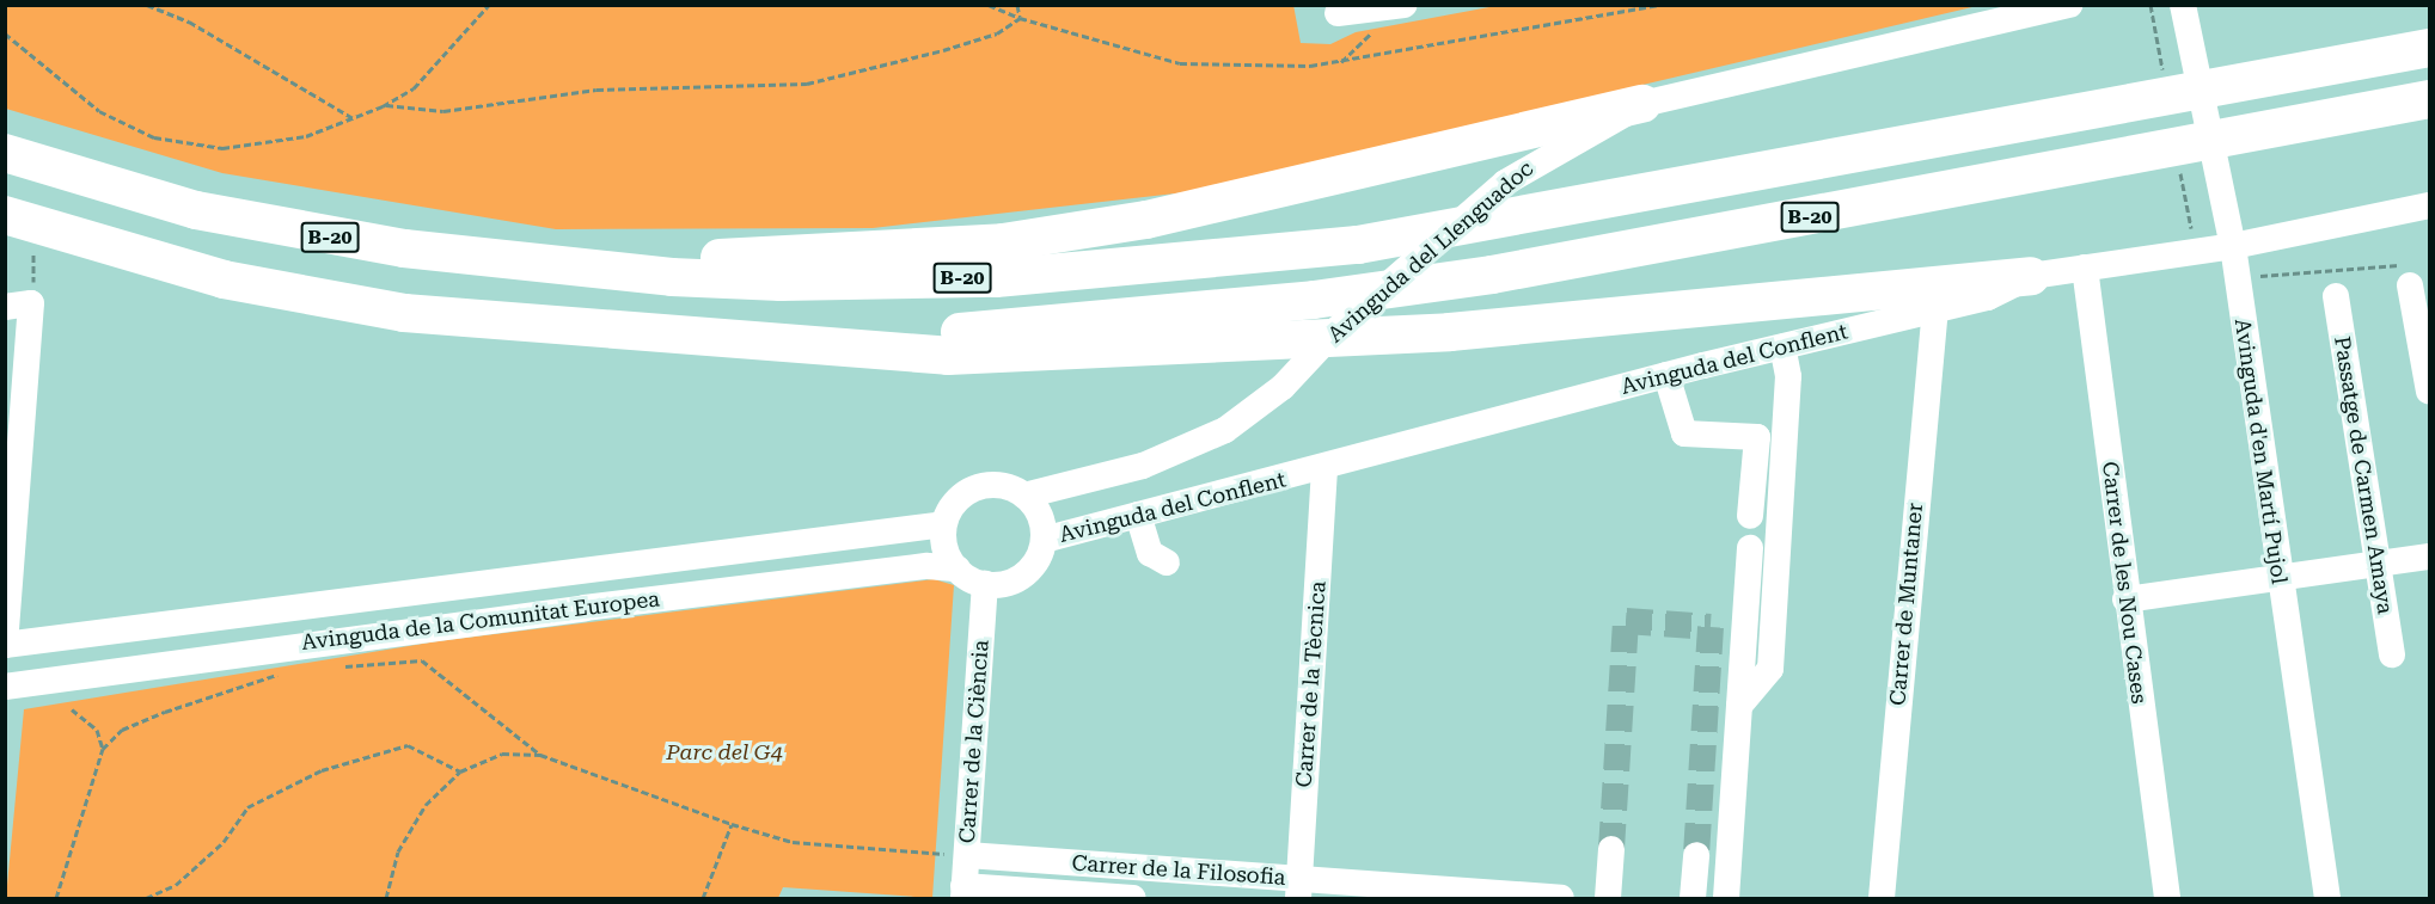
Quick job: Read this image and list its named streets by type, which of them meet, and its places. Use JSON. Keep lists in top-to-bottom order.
{
  "streets": {
    "highway": ["B-20"],
    "street": [
      "Avinguda del Llenguadoc",
      "Avinguda del Conflent",
      "Avinguda d'en Martí Pujol",
      "Passatge de Carmen Amaya",
      "Carrer de les Nou Cases",
      "Carrer de Muntaner",
      "Avinguda de la Comunitat Europea",
      "Carrer de la Tècnica",
      "Carrer de la Ciència",
      "Carrer de la Filosofia"
    ]
  },
  "crossings": [
    ["Avinguda del Llenguadoc", "Avinguda del Conflent"],
    ["Avinguda del Llenguadoc", "Avinguda de la Comunitat Europea"],
    ["Avinguda del Llenguadoc", "Carrer de la Ciència"],
    ["Avinguda del Conflent", "Avinguda d'en Martí Pujol"],
    ["Avinguda del Conflent", "Carrer de les Nou Cases"],
    ["Avinguda del Conflent", "Carrer de Muntaner"],
    ["Avinguda del Conflent", "Avinguda de la Comunitat Europea"],
    ["Avinguda del Conflent", "Carrer de la Tècnica"],
    ["Avinguda del Conflent", "Carrer de la Ciència"],
    ["Avinguda de la Comunitat Europea", "Carrer de la Ciència"],
    ["Carrer de la Tècnica", "Carrer de la Filosofia"],
    ["Carrer de la Ciència", "Carrer de la Filosofia"]
  ],
  "parks": ["Parc del G4"]
}
